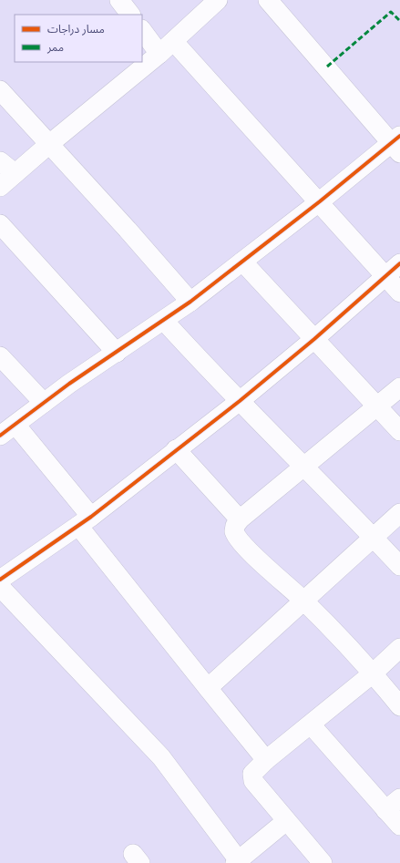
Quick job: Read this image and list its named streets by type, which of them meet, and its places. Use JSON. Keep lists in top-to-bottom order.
{
  "legend": ["مسار دراجات", "ممر"]
}
